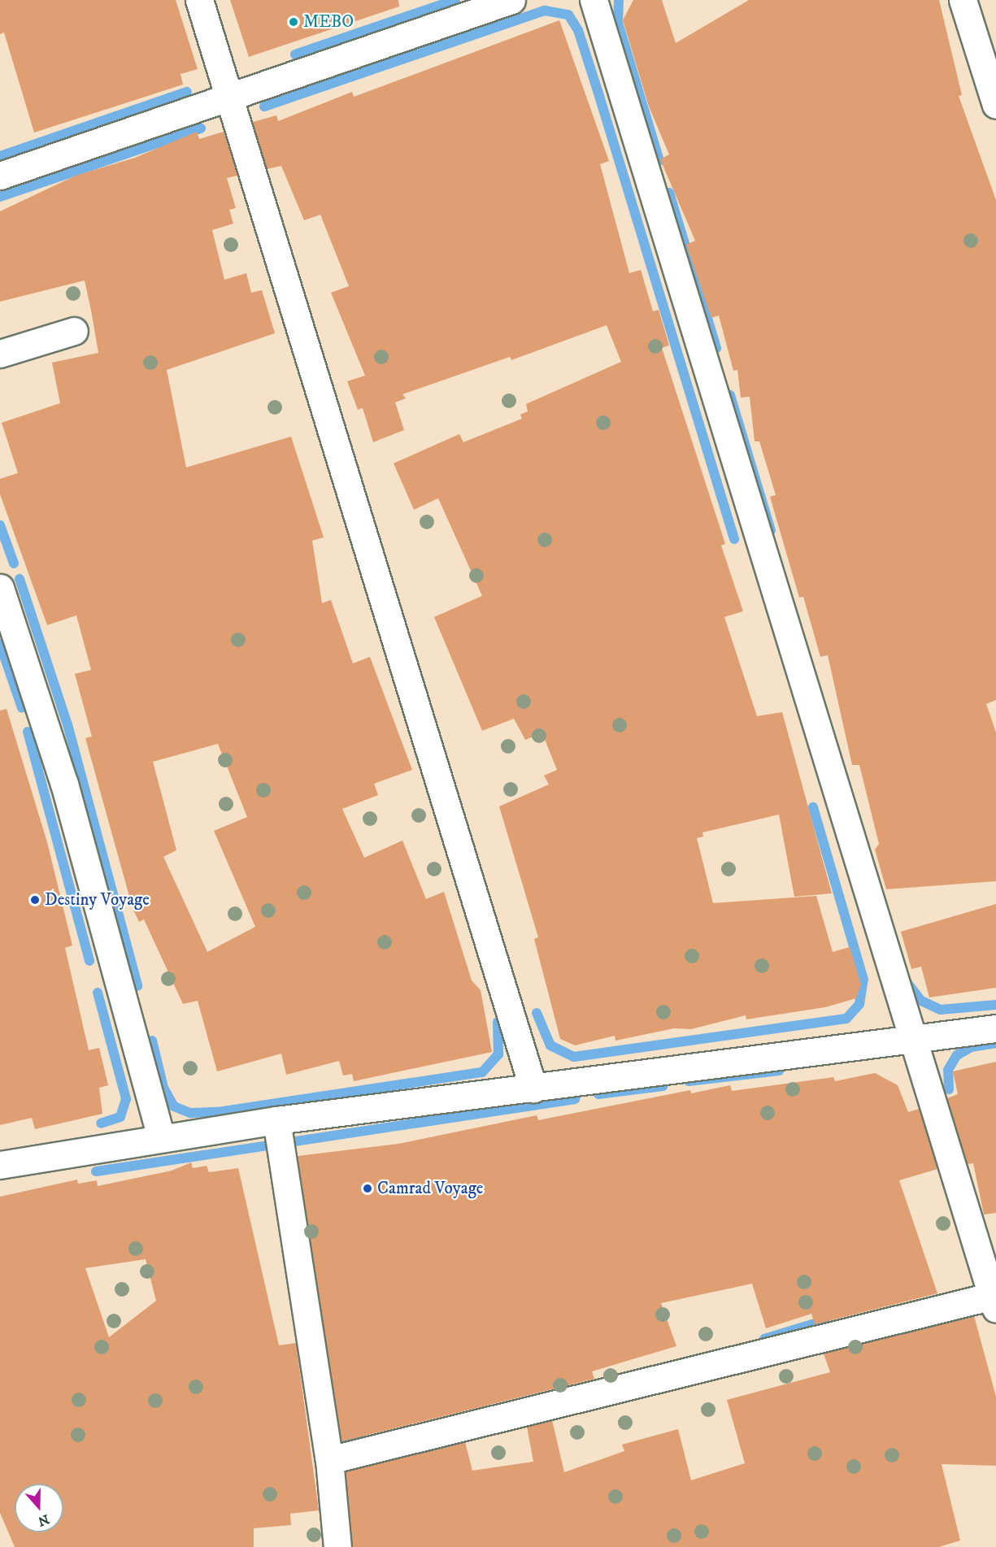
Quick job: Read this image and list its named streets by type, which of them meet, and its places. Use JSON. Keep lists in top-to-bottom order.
{
  "places": ["MEBO", "Destiny Voyage", "Camrad Voyage"],
  "north": "bottom"
}
